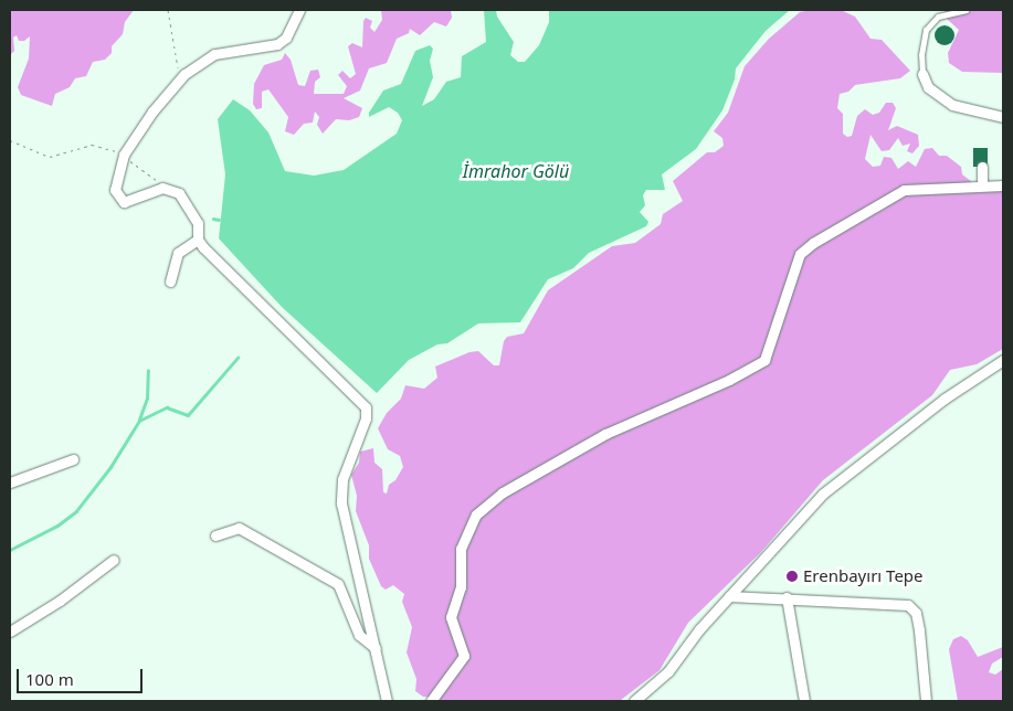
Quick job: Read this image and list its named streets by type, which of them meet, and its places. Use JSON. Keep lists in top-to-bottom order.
{
  "water": ["İmrahor Gölü"],
  "places": ["Erenbayırı Tepe"],
  "scale_bar": "100 m"
}
